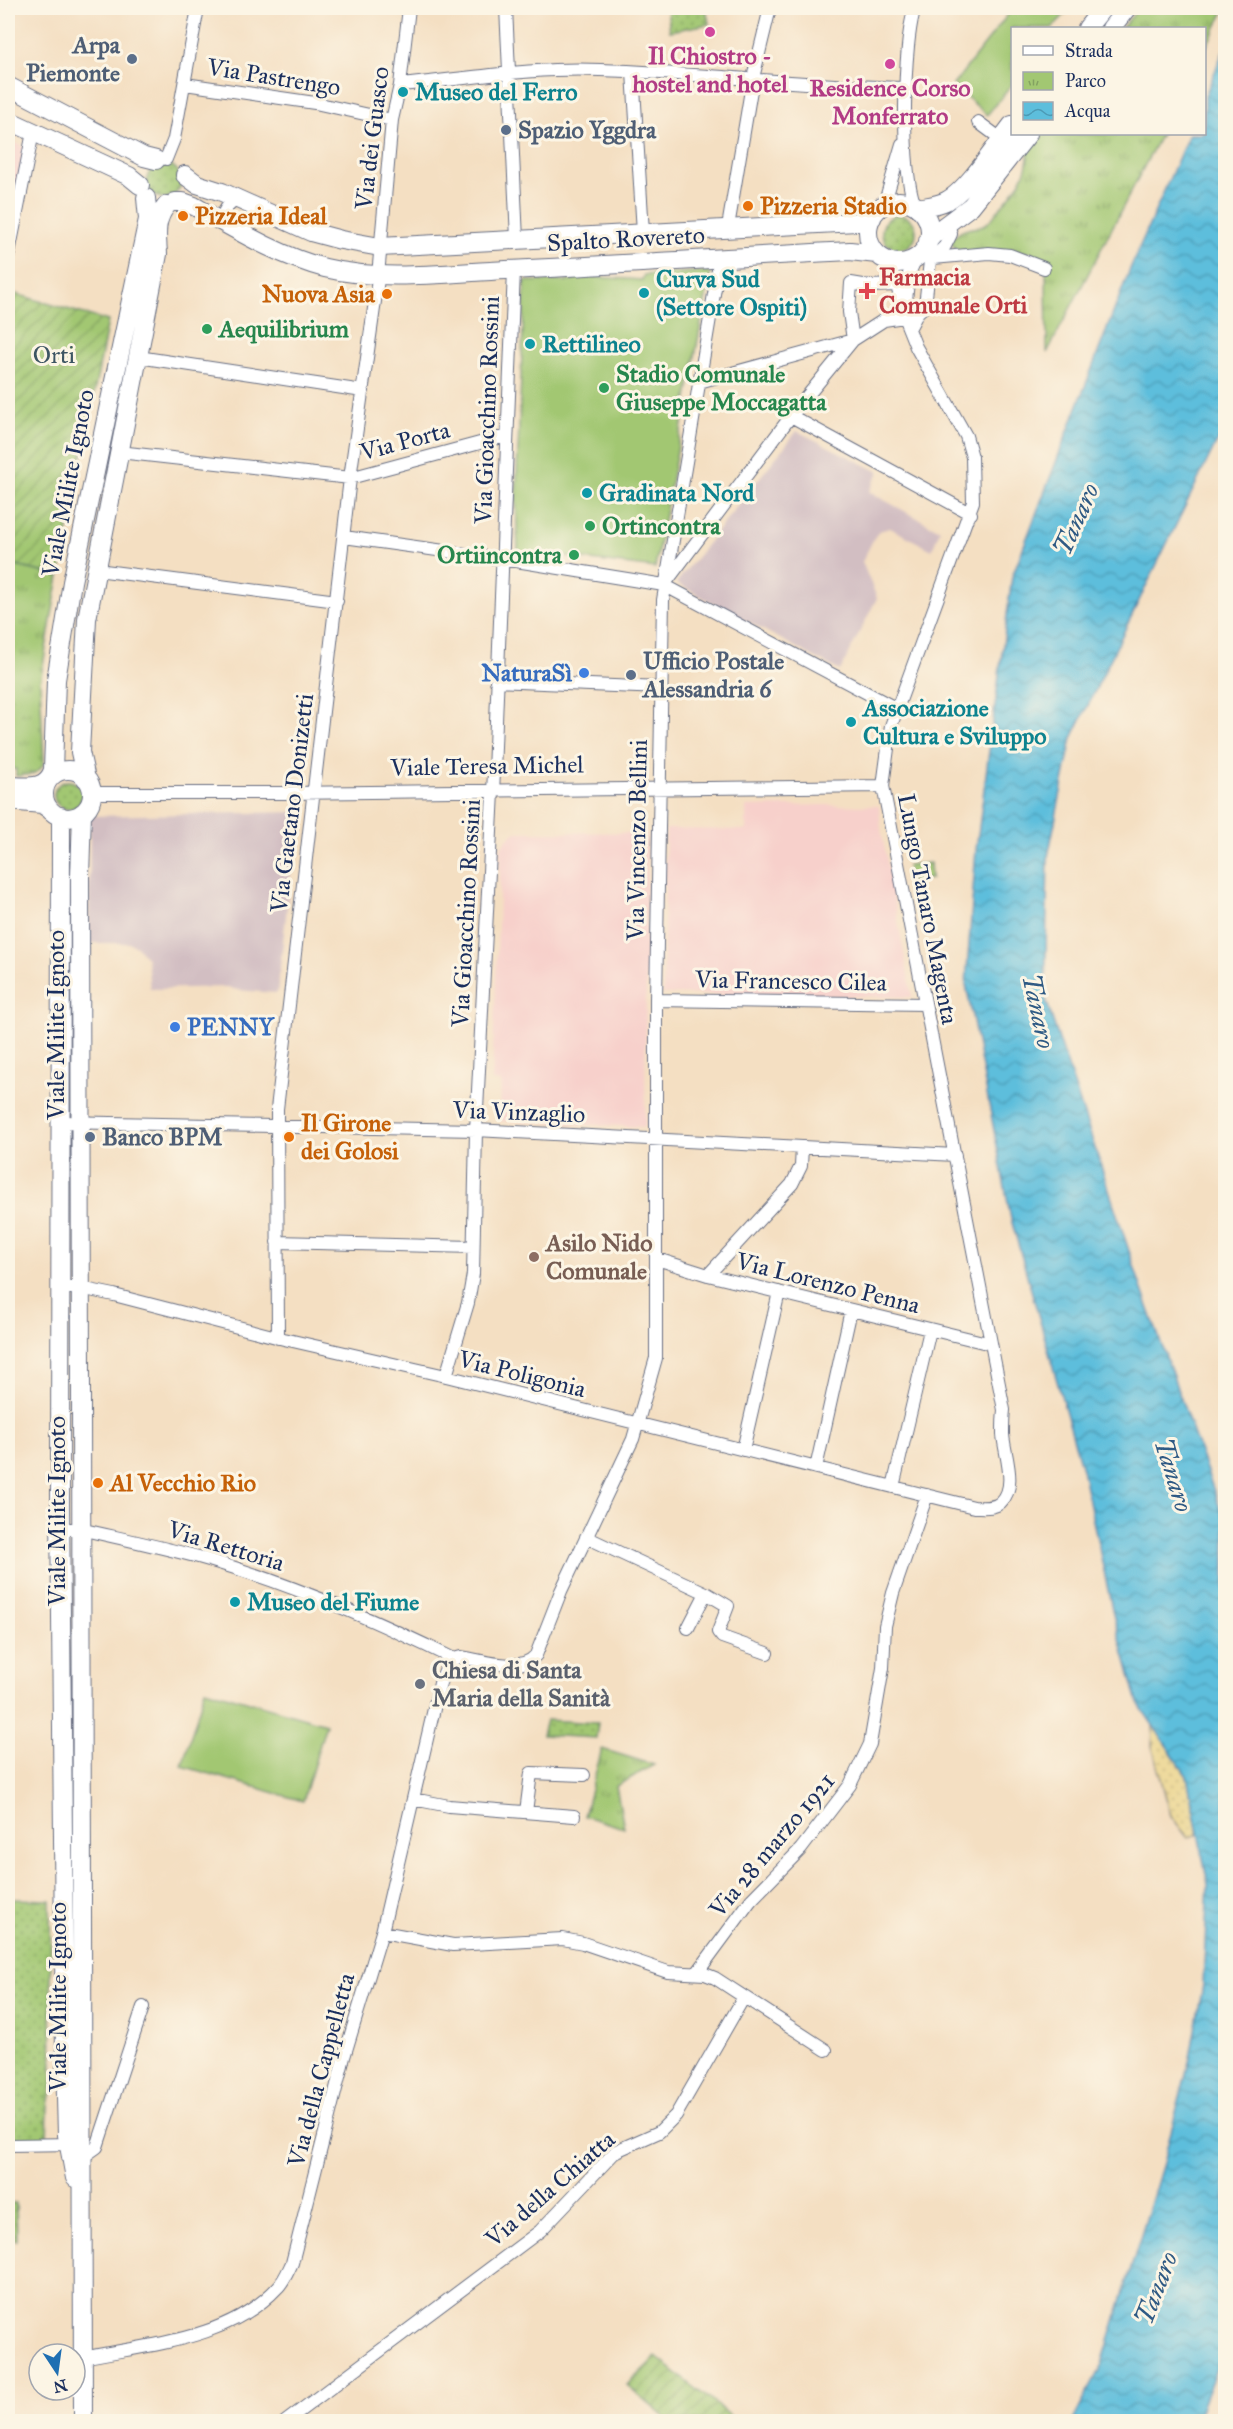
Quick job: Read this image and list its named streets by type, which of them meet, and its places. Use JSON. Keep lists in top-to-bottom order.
{
  "streets": {
    "main road": ["Spalto Rovereto", "Viale Milite Ignoto"],
    "street": [
      "Via Pastrengo",
      "Via dei Guasco",
      "Via Gioacchino Rossini",
      "Via Porta",
      "Viale Teresa Michel",
      "Via Gaetano Donizetti",
      "Via Vincenzo Bellini",
      "Lungo Tanaro Magenta",
      "Via Francesco Cilea",
      "Via Vinzaglio",
      "Via Lorenzo Penna",
      "Via Poligonia",
      "Via Rettoria",
      "Via 28 marzo 1921",
      "Via della Cappelletta",
      "Via della Chiatta"
    ]
  },
  "crossings": [
    ["Via Pastrengo", "Via dei Guasco"],
    ["Via dei Guasco", "Spalto Rovereto"],
    ["Via dei Guasco", "Via Gaetano Donizetti"],
    ["Spalto Rovereto", "Via Gioacchino Rossini"],
    ["Spalto Rovereto", "Viale Milite Ignoto"],
    ["Spalto Rovereto", "Via Gaetano Donizetti"],
    ["Spalto Rovereto", "Via Vincenzo Bellini"],
    ["Spalto Rovereto", "Lungo Tanaro Magenta"],
    ["Via Gioacchino Rossini", "Via Porta"],
    ["Via Gioacchino Rossini", "Viale Teresa Michel"],
    ["Via Gioacchino Rossini", "Via Vinzaglio"],
    ["Via Gioacchino Rossini", "Via Poligonia"],
    ["Via Porta", "Via Gaetano Donizetti"],
    ["Viale Milite Ignoto", "Viale Teresa Michel"],
    ["Viale Milite Ignoto", "Via Vinzaglio"],
    ["Viale Milite Ignoto", "Via Poligonia"],
    ["Viale Milite Ignoto", "Via Rettoria"],
    ["Viale Teresa Michel", "Via Gaetano Donizetti"],
    ["Viale Teresa Michel", "Via Vincenzo Bellini"],
    ["Viale Teresa Michel", "Lungo Tanaro Magenta"],
    ["Via Gaetano Donizetti", "Via Vinzaglio"],
    ["Via Gaetano Donizetti", "Via Poligonia"],
    ["Via Vincenzo Bellini", "Via Francesco Cilea"],
    ["Via Vincenzo Bellini", "Via Vinzaglio"],
    ["Via Vincenzo Bellini", "Via Lorenzo Penna"],
    ["Via Vincenzo Bellini", "Via Poligonia"],
    ["Via Vincenzo Bellini", "Via Rettoria"],
    ["Via Vincenzo Bellini", "Via della Cappelletta"],
    ["Lungo Tanaro Magenta", "Via Francesco Cilea"],
    ["Lungo Tanaro Magenta", "Via Vinzaglio"],
    ["Lungo Tanaro Magenta", "Via Lorenzo Penna"],
    ["Lungo Tanaro Magenta", "Via Poligonia"],
    ["Via Poligonia", "Via 28 marzo 1921"],
    ["Via Rettoria", "Via della Cappelletta"]
  ],
  "water": ["Tanaro"],
  "parks": ["Orti"],
  "places": {
    "other": [
      "Il Chiostro - hostel and hotel",
      "Arpa Piemonte",
      "Residence Corso Monferrato",
      "Museo del Ferro",
      "Spazio Yggdra",
      "Pizzeria Stadio",
      "Pizzeria Ideal",
      "Curva Sud (Settore Ospiti)",
      "Nuova Asia",
      "Aequilibrium",
      "Rettilineo",
      "Stadio Comunale Giuseppe Moccagatta",
      "Gradinata Nord",
      "Ortincontra",
      "Ortiincontra",
      "NaturaSì",
      "Ufficio Postale Alessandria 6",
      "Associazione Cultura e Sviluppo",
      "PENNY",
      "Banco BPM",
      "Il Girone dei Golosi",
      "Asilo Nido Comunale",
      "Al Vecchio Rio",
      "Museo del Fiume",
      "Chiesa di Santa Maria della Sanità"
    ],
    "health": ["Farmacia Comunale Orti"]
  },
  "legend": ["Strada", "Parco", "Acqua"],
  "north": "bottom"
}
